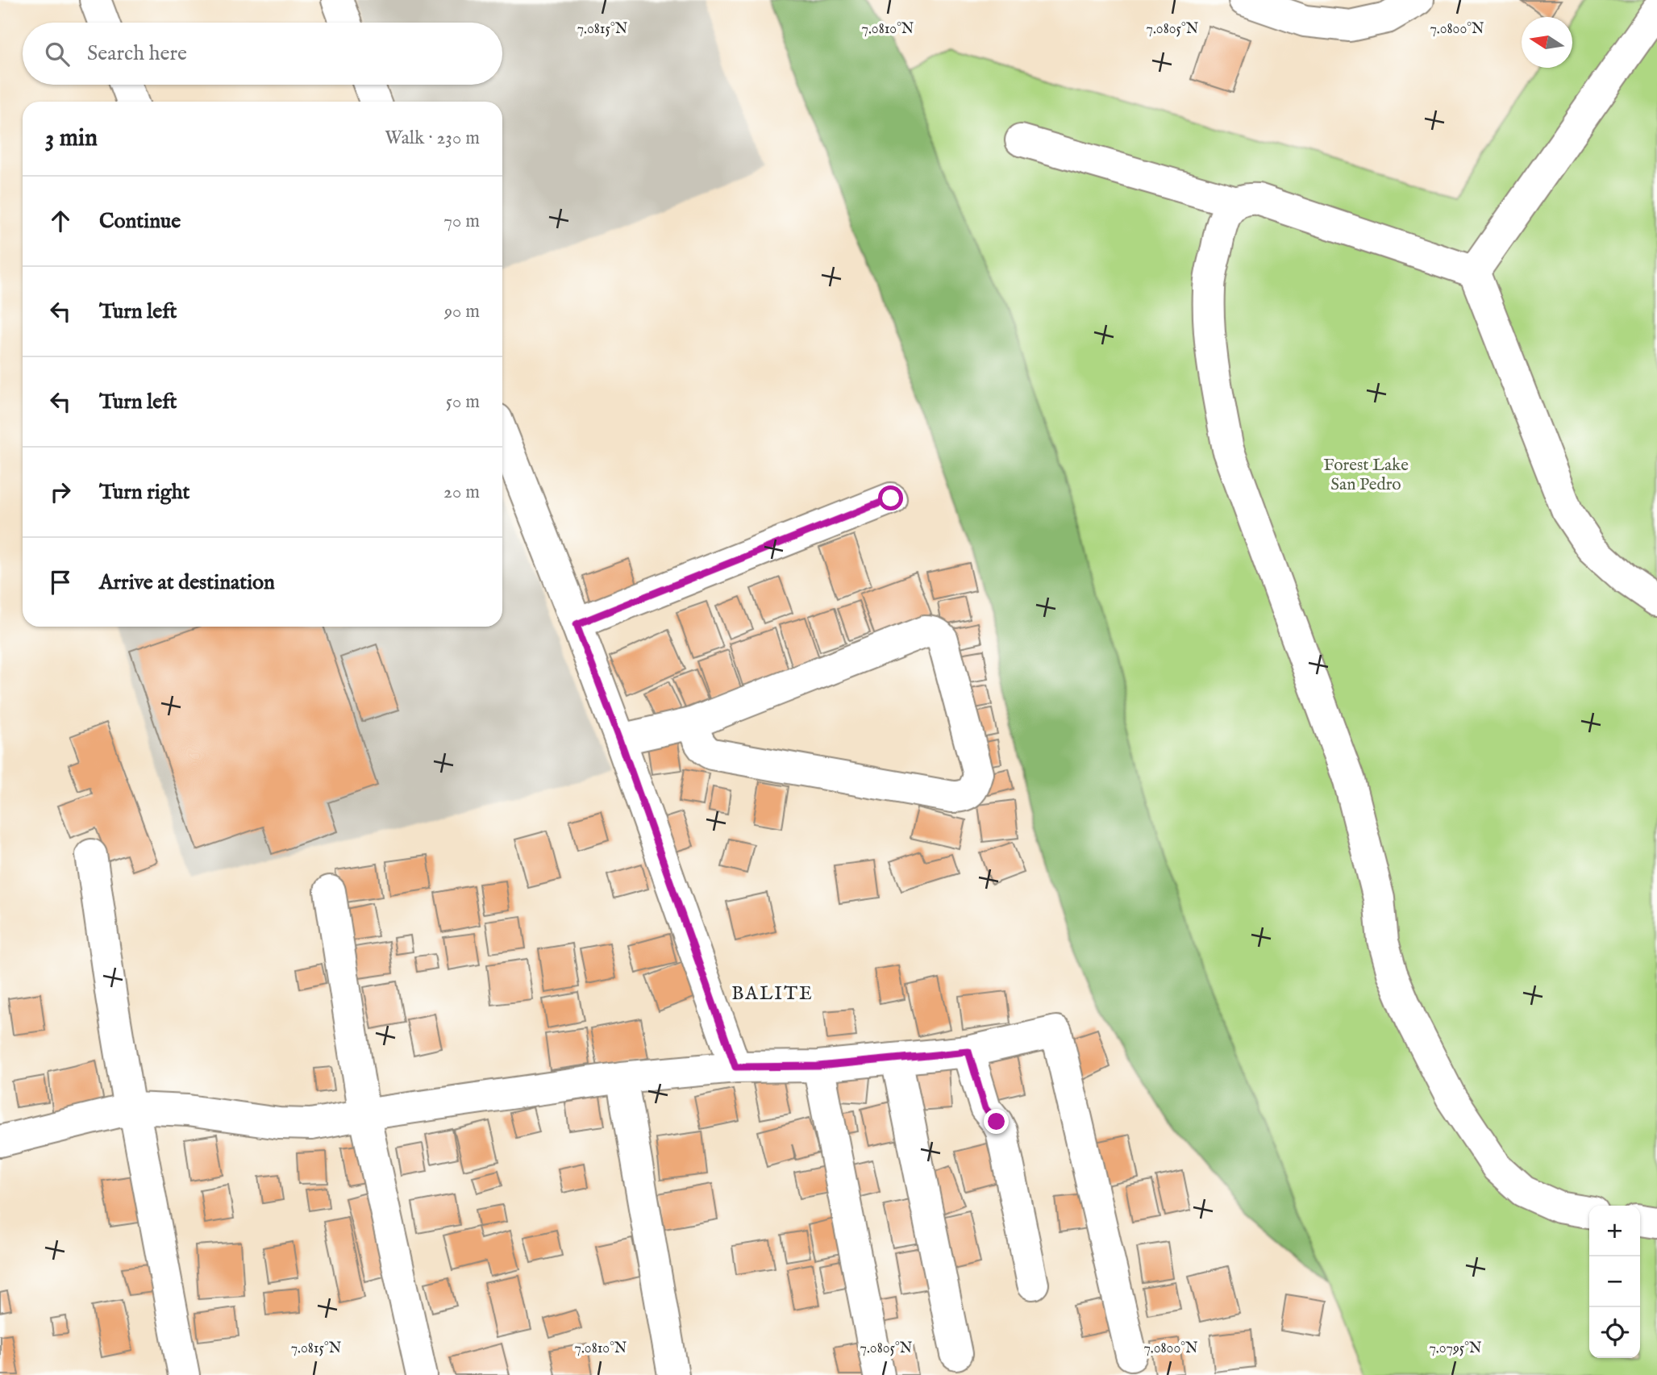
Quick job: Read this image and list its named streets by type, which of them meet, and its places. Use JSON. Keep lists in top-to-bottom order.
{
  "districts": ["BALITE"],
  "parks": ["Forest Lake San Pedro"],
  "north": "left",
  "page": {
    "search": "Search here",
    "heading": ["3 min", "Walk · 230 m"],
    "list": [
      ["Continue", "70 m"],
      ["Turn left", "90 m"],
      ["Turn left", "50 m"],
      ["Turn right", "20 m"],
      "Arrive at destination"
    ],
    "map_buttons": ["+", "−"]
  },
  "coordinates": [
    "7.0815°N",
    "7.0810°N",
    "7.0805°N",
    "7.0800°N",
    "7.0795°N"
  ]
}
